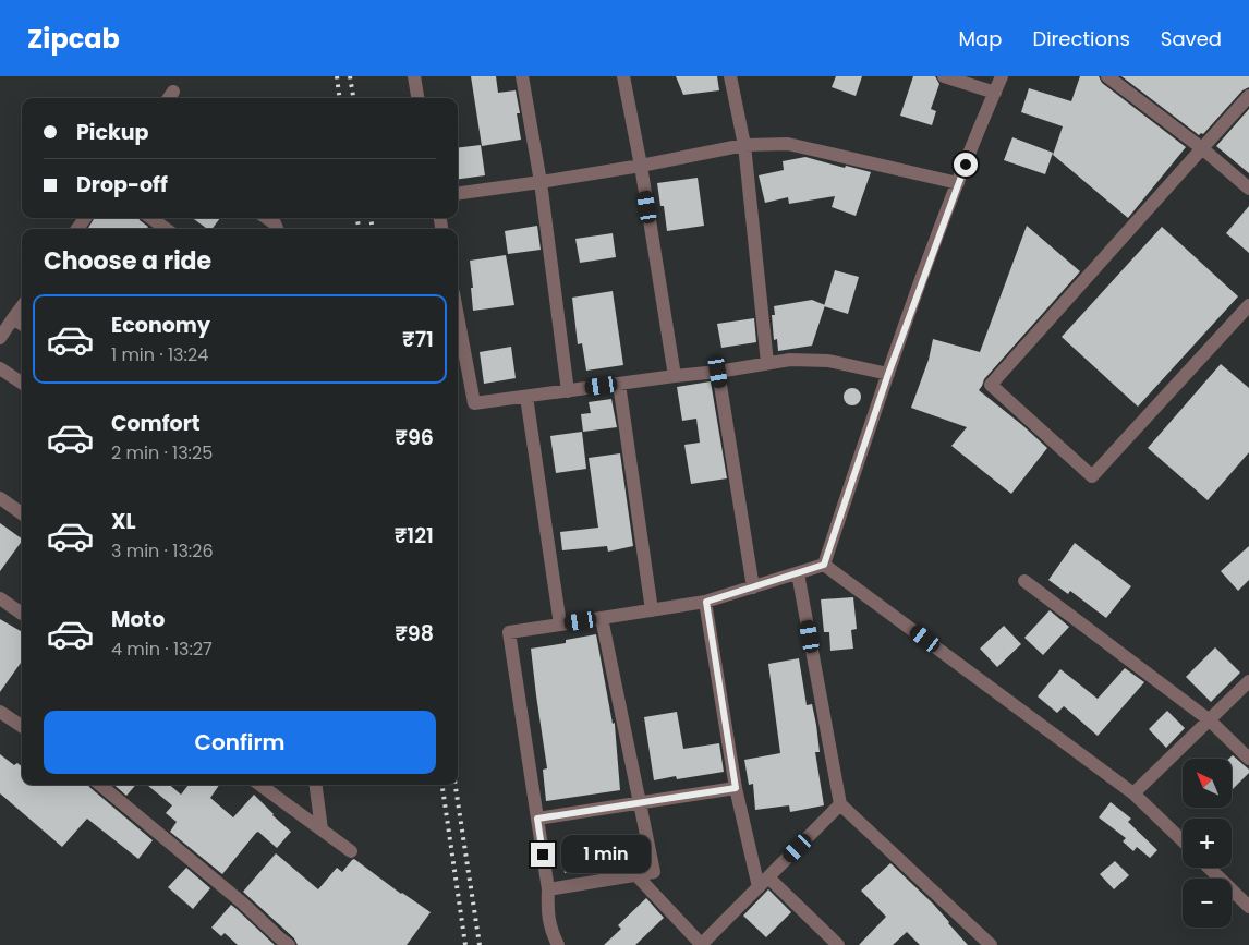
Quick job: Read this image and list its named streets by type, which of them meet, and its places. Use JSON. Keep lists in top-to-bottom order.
{
  "north": "top left",
  "page": {
    "header": "Zipcab",
    "nav": ["Map", "Directions", "Saved"],
    "banner": ["Pickup", "Drop-off"],
    "heading": "Choose a ride",
    "list": [
      {
        "name": "Economy",
        "note": "1 min · 13:24",
        "value": "₹71"
      },
      {
        "name": "Comfort",
        "note": "2 min · 13:25",
        "value": "₹96"
      },
      {
        "name": "XL",
        "note": "3 min · 13:26",
        "value": "₹121"
      },
      {
        "name": "Moto",
        "note": "4 min · 13:27",
        "value": "₹98"
      }
    ],
    "buttons": "Confirm",
    "map_buttons": ["+", "−"],
    "bubble": "1 min"
  }
}
